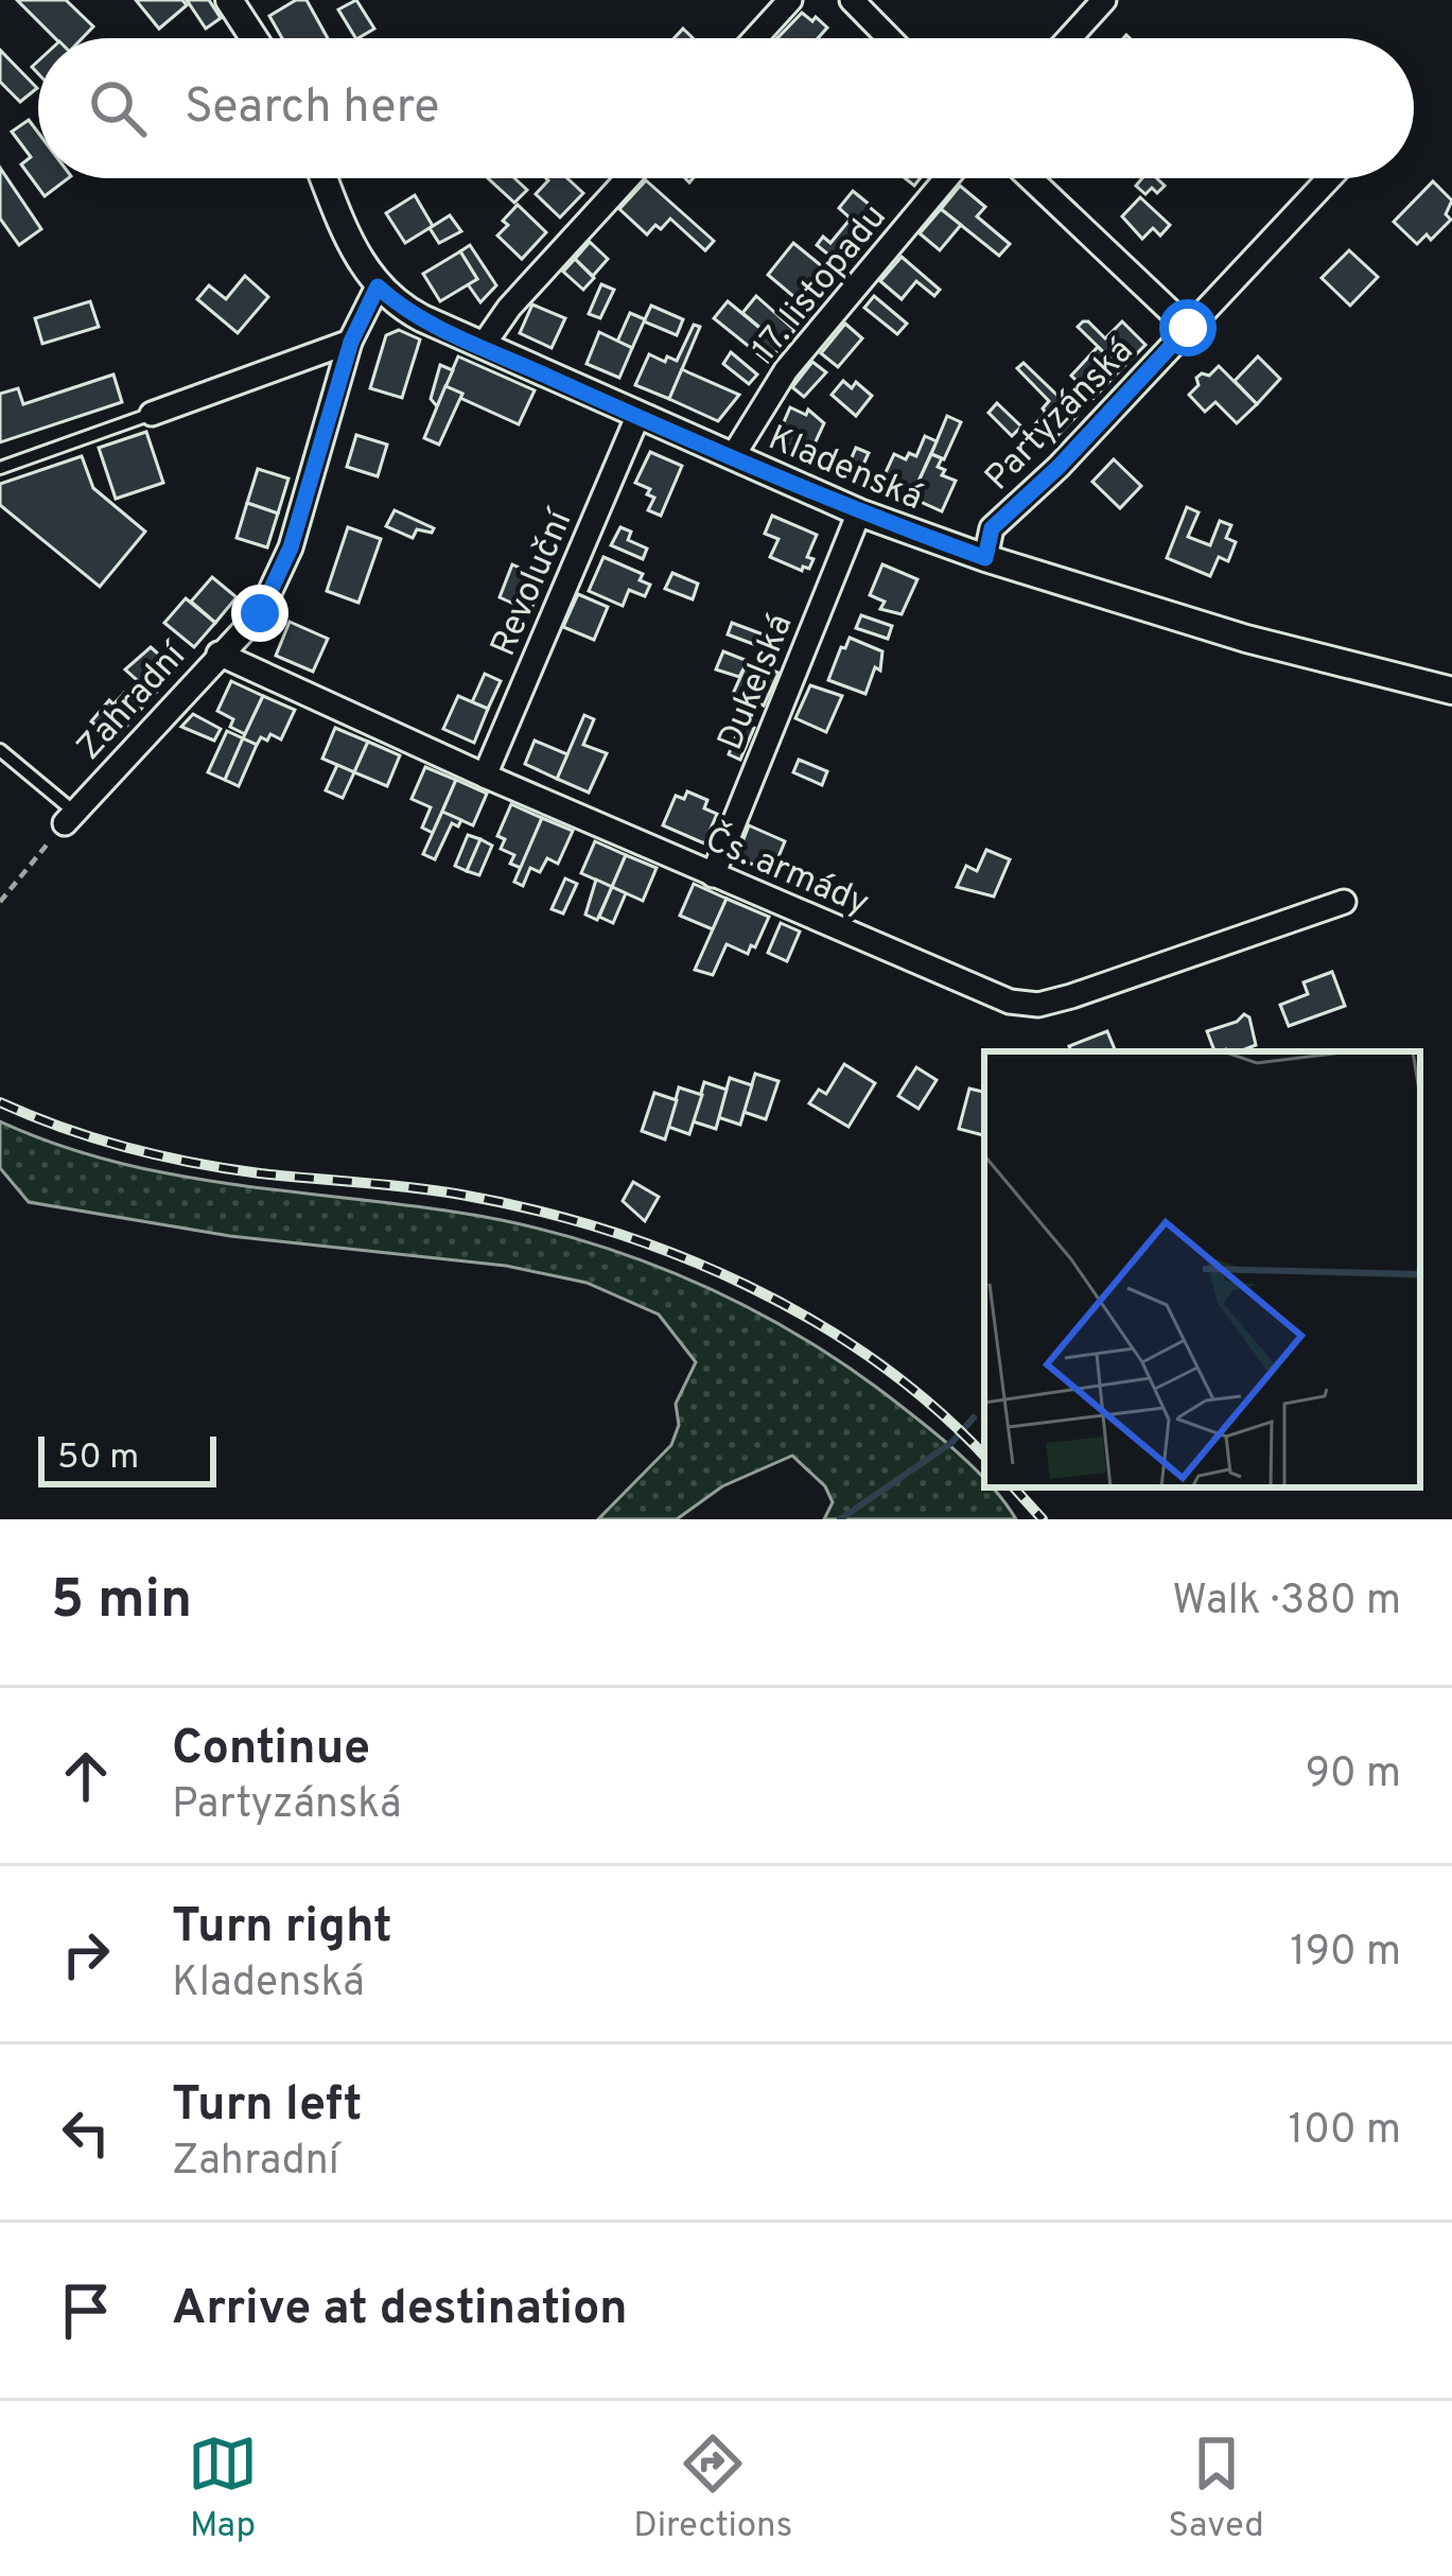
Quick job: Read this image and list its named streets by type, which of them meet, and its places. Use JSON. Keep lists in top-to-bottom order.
{
  "streets": {
    "street": [
      "17. listopadu",
      "Partyzánská",
      "Kladenská",
      "Revoluční",
      "Dukelská",
      "Zahradní",
      "Čs. armády"
    ]
  },
  "crossings": [
    ["17. listopadu", "Kladenská"],
    ["Partyzánská", "Kladenská"],
    ["Kladenská", "Revoluční"],
    ["Kladenská", "Dukelská"],
    ["Kladenská", "Zahradní"],
    ["Revoluční", "Čs. armády"],
    ["Dukelská", "Čs. armády"],
    ["Zahradní", "Čs. armády"]
  ],
  "scale_bar": "50 m",
  "page": {
    "search": "Search here",
    "scale": "50 m",
    "heading": ["5 min", "Walk · 380 m"],
    "list": [
      ["Continue", "Partyzánská", "90 m"],
      ["Turn right", "Kladenská", "190 m"],
      ["Turn left", "Zahradní", "100 m"],
      "Arrive at destination"
    ],
    "nav": ["Map", "Directions", "Saved"]
  }
}
